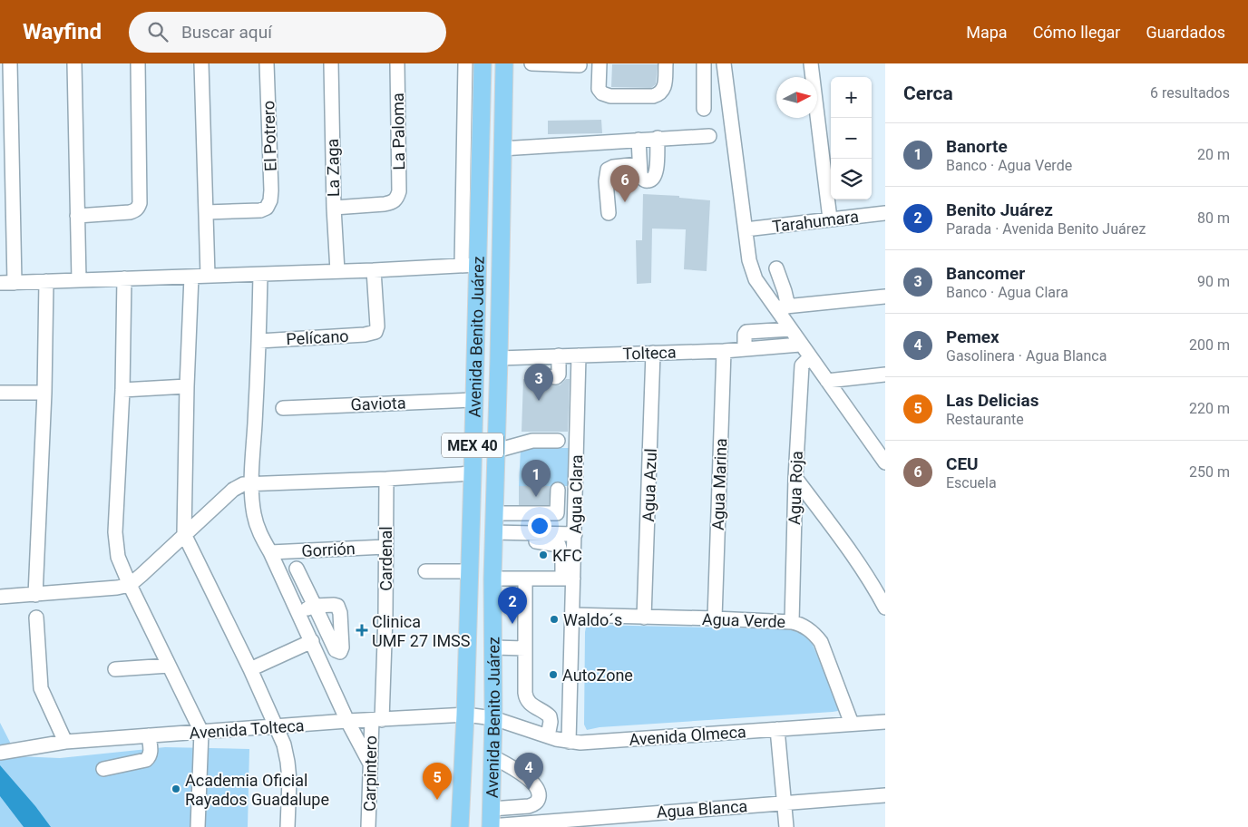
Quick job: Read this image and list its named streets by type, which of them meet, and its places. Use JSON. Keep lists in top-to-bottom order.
{
  "streets": {
    "main road": ["Avenida Benito Juárez", "MEX 40"],
    "street": [
      "La Paloma",
      "El Potrero",
      "La Zaga",
      "Tarahumara",
      "Pelícano",
      "Tolteca",
      "Gaviota",
      "Agua Marina",
      "Agua Azul",
      "Agua Roja",
      "Agua Clara",
      "Gorrión",
      "Cardenal",
      "Agua Verde",
      "Avenida Tolteca",
      "Avenida Olmeca",
      "Carpintero",
      "Agua Blanca"
    ]
  },
  "crossings": [
    ["La Paloma", "La Zaga"],
    ["Avenida Benito Juárez", "Tolteca"],
    ["Avenida Benito Juárez", "Gaviota"],
    ["Avenida Benito Juárez", "Avenida Tolteca"],
    ["Avenida Benito Juárez", "Avenida Olmeca"],
    ["Avenida Benito Juárez", "Agua Blanca"],
    ["Tolteca", "Agua Marina"],
    ["Tolteca", "Agua Azul"],
    ["Tolteca", "Agua Clara"],
    ["Agua Marina", "Agua Verde"],
    ["Agua Azul", "Agua Verde"],
    ["Agua Roja", "Agua Verde"],
    ["Agua Clara", "Agua Verde"],
    ["Agua Clara", "Avenida Olmeca"],
    ["Gorrión", "Cardenal"],
    ["Cardenal", "Avenida Tolteca"],
    ["Cardenal", "Carpintero"],
    ["Agua Verde", "Avenida Olmeca"],
    ["Avenida Tolteca", "Avenida Olmeca"],
    ["Avenida Tolteca", "Carpintero"]
  ],
  "places": {
    "other": [
      "KFC",
      "Waldo´s",
      "AutoZone",
      "Academia Oficial Rayados Guadalupe"
    ],
    "health": ["Clinica UMF 27 IMSS"]
  },
  "north": "right",
  "page": {
    "header": "Wayfind",
    "search": "Buscar aquí",
    "nav": ["Mapa", "Cómo llegar", "Guardados"],
    "heading": ["Cerca", "6 resultados"],
    "map_buttons": ["+", "−"],
    "list": [
      {
        "mark": "1",
        "name": "Banorte",
        "note": "Banco · Agua Verde",
        "value": "20 m"
      },
      {
        "mark": "2",
        "name": "Benito Juárez",
        "note": "Parada · Avenida Benito Juárez",
        "value": "80 m"
      },
      {
        "mark": "3",
        "name": "Bancomer",
        "note": "Banco · Agua Clara",
        "value": "90 m"
      },
      {
        "mark": "4",
        "name": "Pemex",
        "note": "Gasolinera · Agua Blanca",
        "value": "200 m"
      },
      {
        "mark": "5",
        "name": "Las Delicias",
        "note": "Restaurante",
        "value": "220 m"
      },
      {
        "mark": "6",
        "name": "CEU",
        "note": "Escuela",
        "value": "250 m"
      }
    ],
    "pins": [
      "6",
      "3",
      "1",
      "2",
      "4",
      "5"
    ]
  }
}
